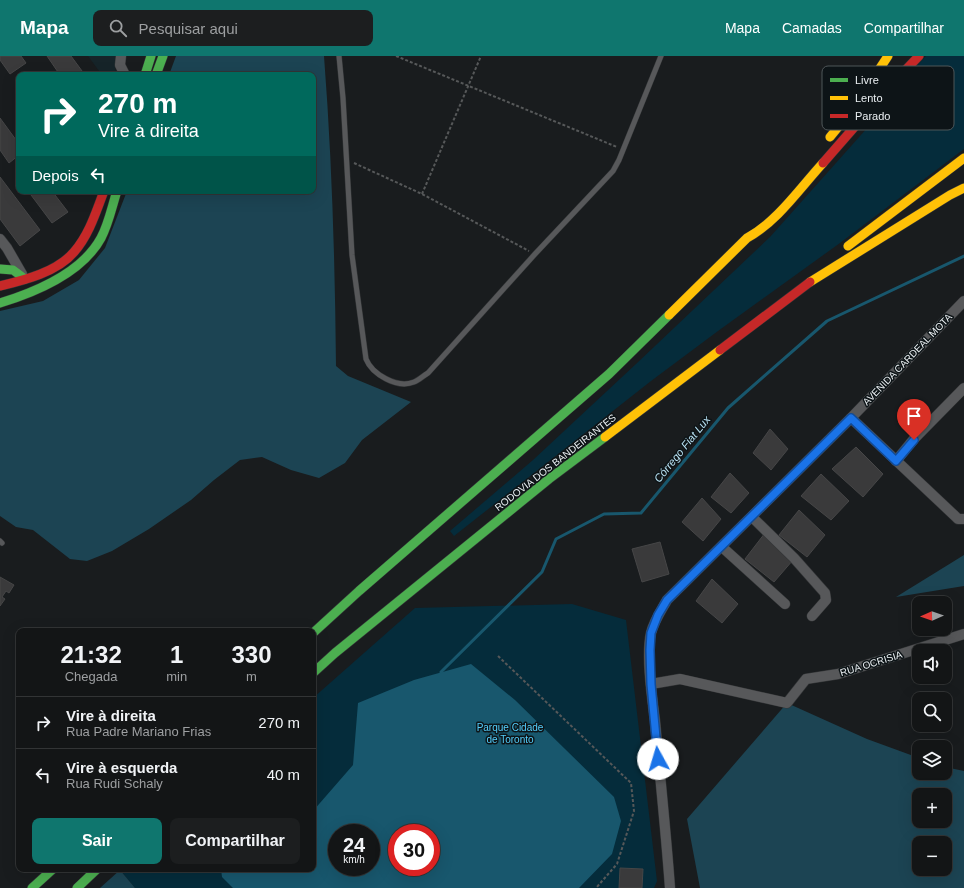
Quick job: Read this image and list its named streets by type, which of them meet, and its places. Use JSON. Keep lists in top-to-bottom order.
{
  "streets": {
    "main road": ["RODOVIA DOS BANDEIRANTES"],
    "street": ["AVENIDA CARDEAL MOTA", "RUA OCRISIA"]
  },
  "crossings": [
    ["AVENIDA CARDEAL MOTA", "RUA OCRISIA"]
  ],
  "water": ["Córrego Fiat Lux"],
  "parks": ["Parque Cidade de Toronto"],
  "legend": ["Livre", "Lento", "Parado"],
  "north": "left",
  "page": {
    "header": "Mapa",
    "search": "Pesquisar aqui",
    "nav": ["Mapa", "Camadas", "Compartilhar"],
    "turn": ["270 m", "Vire à direita"],
    "then": "Depois",
    "map_buttons": ["+", "−"],
    "eta": [
      "21:32",
      "Chegada",
      "1",
      "min",
      "330",
      "m"
    ],
    "list": [
      {
        "name": "Vire à direita",
        "note": "Rua Padre Mariano Frias",
        "value": "270 m"
      },
      {
        "name": "Vire à esquerda",
        "note": "Rua Rudi Schaly",
        "value": "40 m"
      }
    ],
    "buttons": ["Sair", "Compartilhar"],
    "speed": "24 km/h",
    "limit": "30"
  }
}
